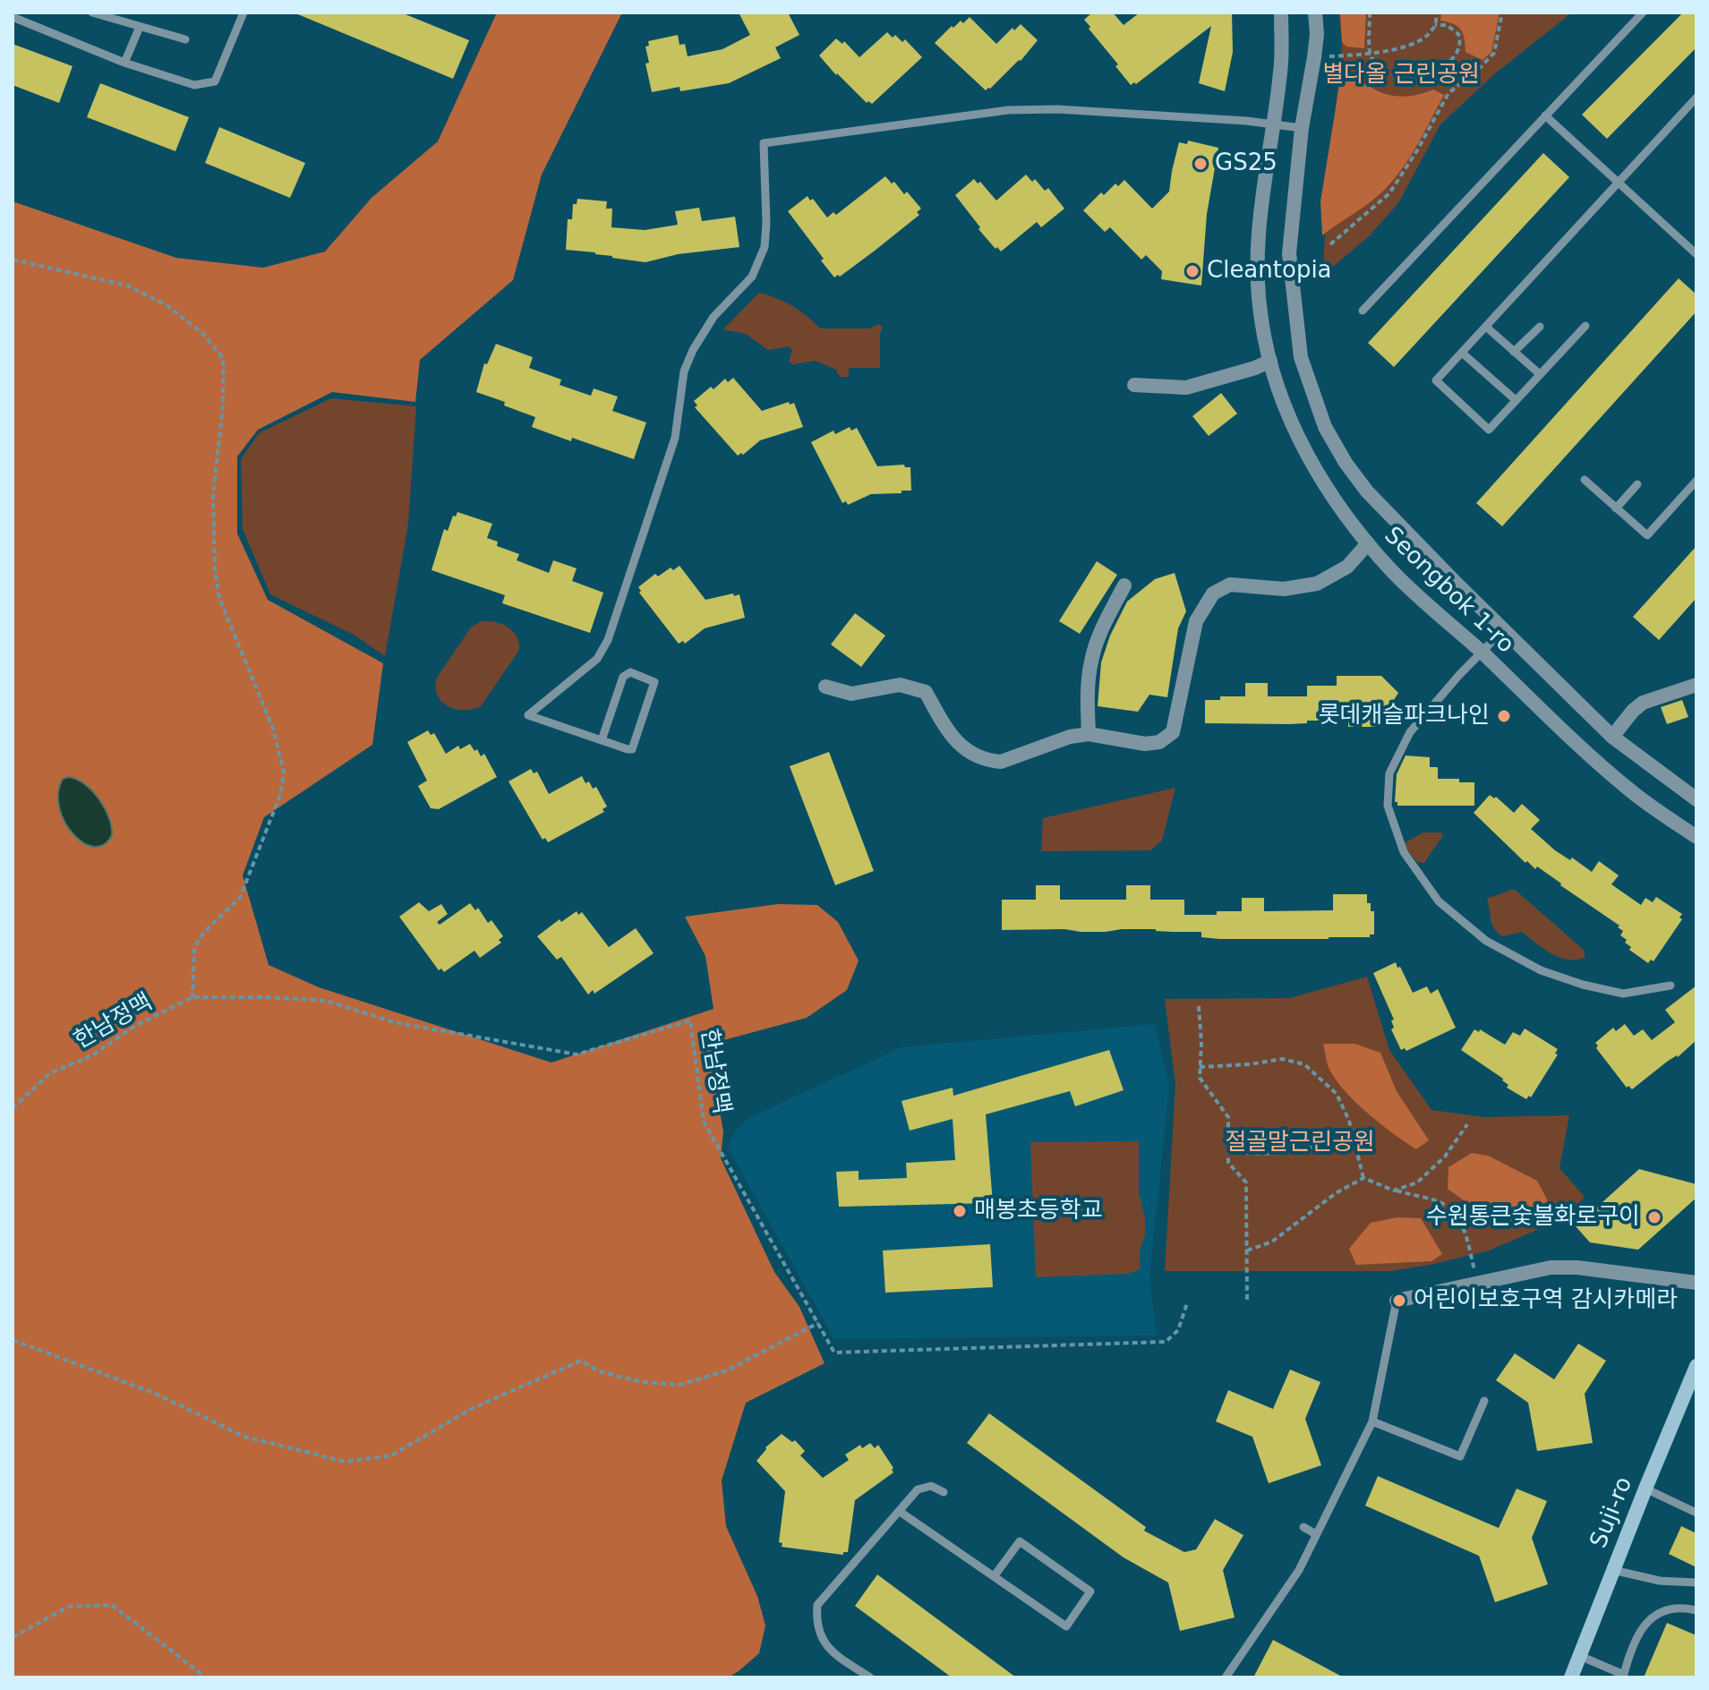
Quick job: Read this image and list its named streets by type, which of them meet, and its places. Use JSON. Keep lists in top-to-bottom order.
{
  "streets": {
    "main road": ["Suji-ro"],
    "street": ["Seongbok 1-ro"],
    "path": ["한남정맥"]
  },
  "parks": ["별다올 근린공원", "절골말근린공원"],
  "places": [
    "GS25",
    "Cleantopia",
    "롯데캐슬파크나인",
    "매봉초등학교",
    "수원통큰숯불화로구이",
    "어린이보호구역 감시카메라"
  ]
}
